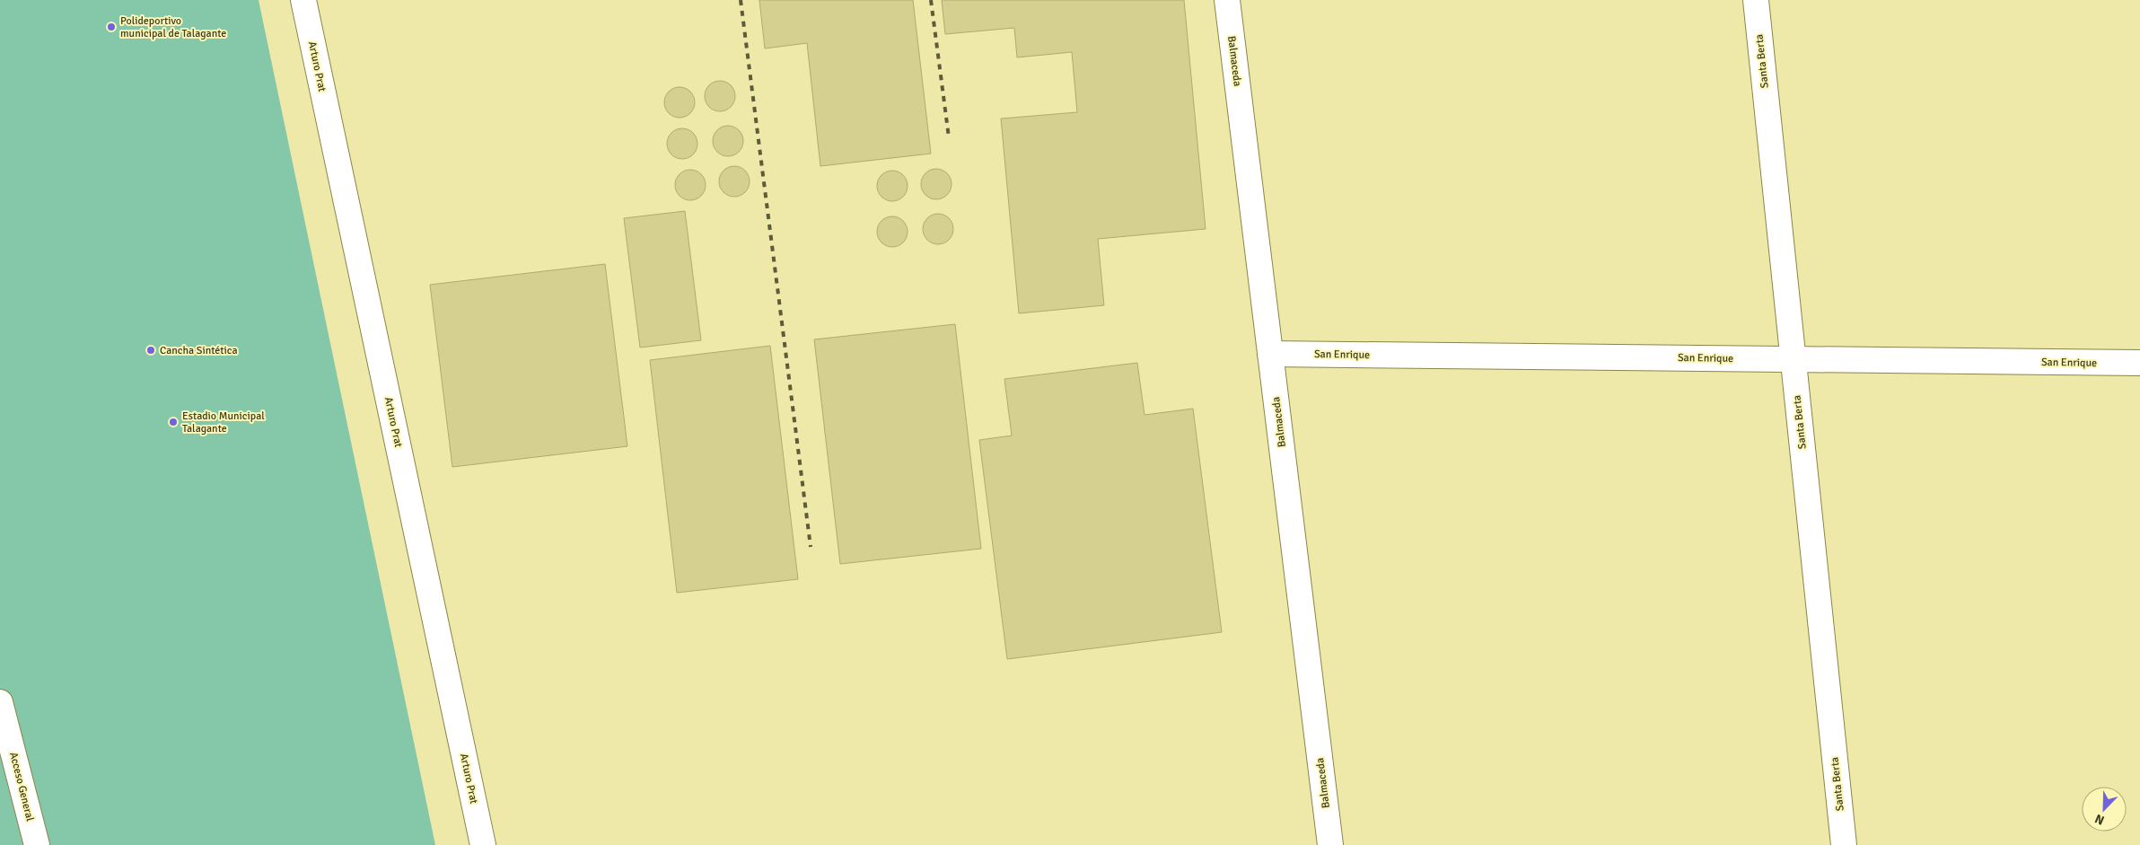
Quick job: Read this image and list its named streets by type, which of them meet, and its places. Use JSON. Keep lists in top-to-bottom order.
{
  "streets": {
    "street": [
      "Balmaceda",
      "Santa Berta",
      "Arturo Prat",
      "San Enrique",
      "Acceso General"
    ]
  },
  "crossings": [
    ["Balmaceda", "San Enrique"],
    ["Santa Berta", "San Enrique"]
  ],
  "places": ["Polideportivo municipal de Talagante", "Cancha Sintética", "Estadio Municipal Talagante"],
  "north": "bottom left"
}
